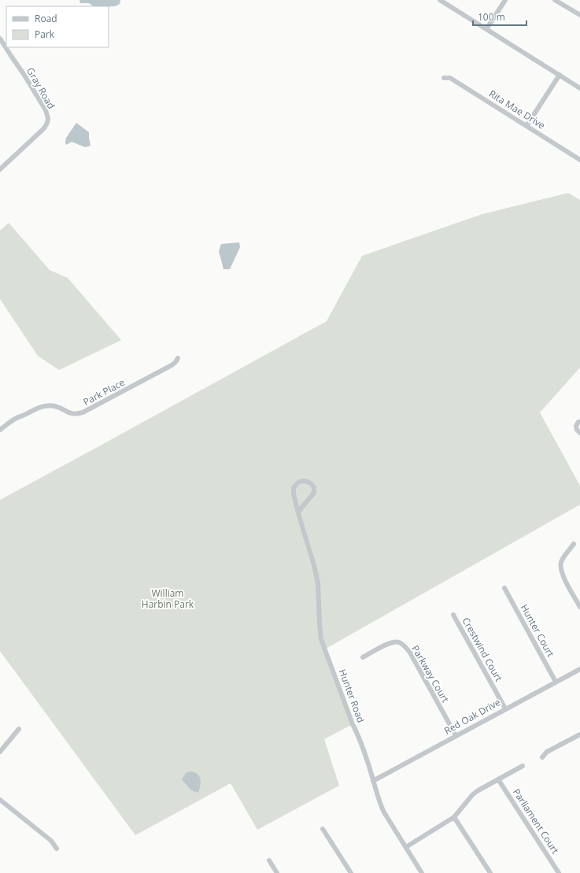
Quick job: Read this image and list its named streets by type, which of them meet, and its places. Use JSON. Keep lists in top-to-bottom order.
{
  "streets": {
    "street": [
      "Gray Road",
      "Rita Mae Drive",
      "Park Place",
      "Hunter Court",
      "Crestwind Court",
      "Parkway Court",
      "Hunter Road",
      "Red Oak Drive",
      "Parliament Court"
    ]
  },
  "crossings": [
    ["Hunter Court", "Red Oak Drive"],
    ["Crestwind Court", "Red Oak Drive"],
    ["Parkway Court", "Red Oak Drive"],
    ["Hunter Road", "Red Oak Drive"]
  ],
  "parks": ["William Harbin Park"],
  "legend": ["Road", "Park"],
  "scale_bar": "100 m"
}
